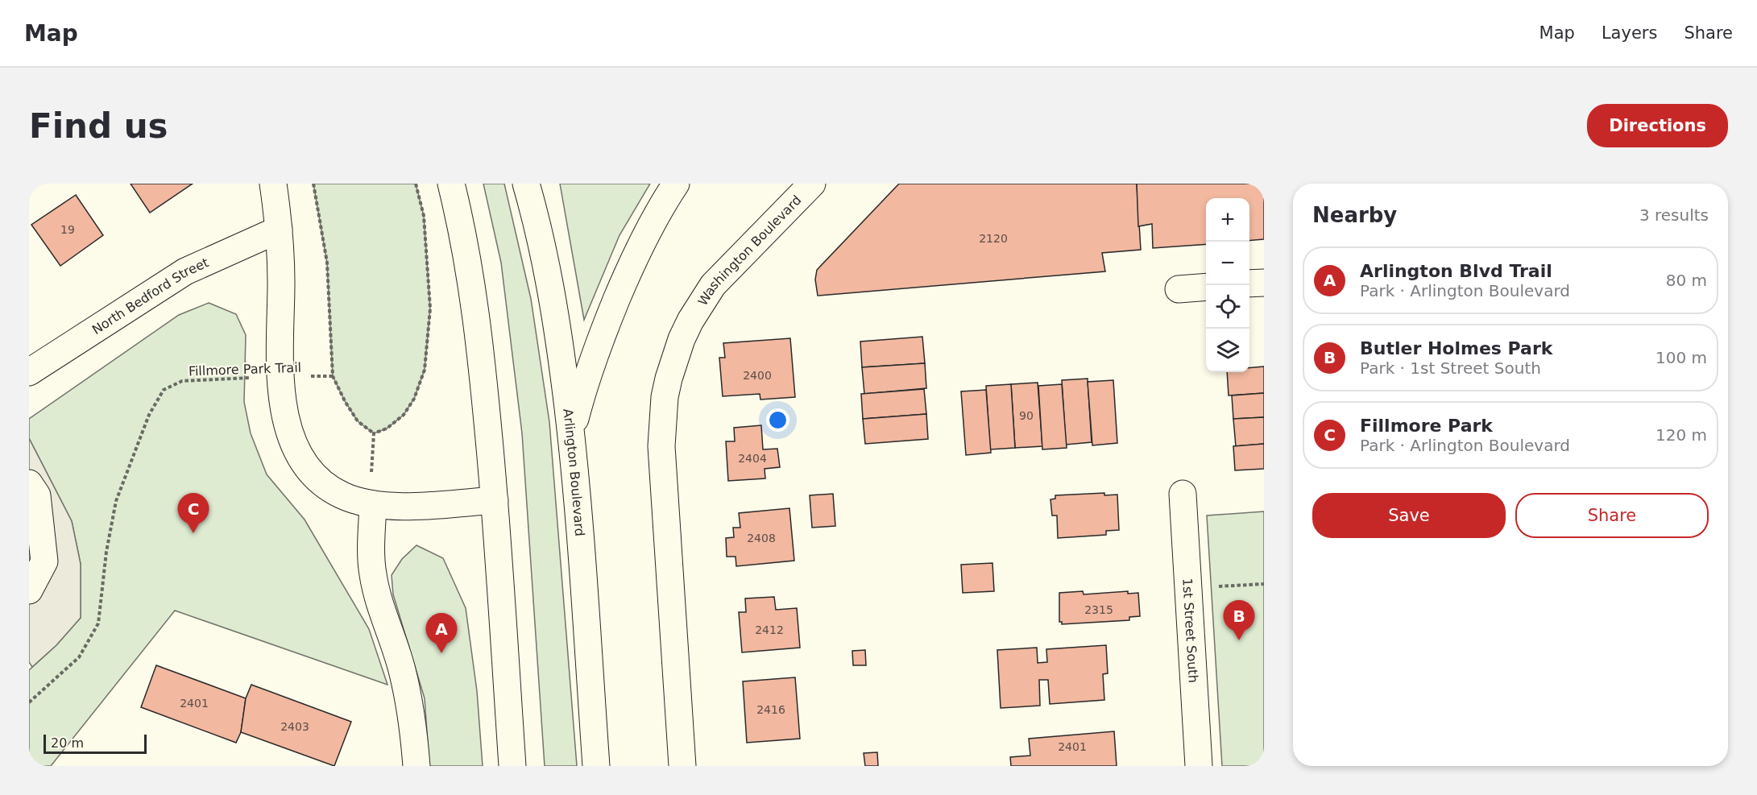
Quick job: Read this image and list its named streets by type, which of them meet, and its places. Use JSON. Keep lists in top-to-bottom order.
{
  "streets": {
    "main road": [
      "Washington Boulevard",
      "North Bedford Street",
      "Arlington Boulevard",
      "1st Street South"
    ],
    "path": ["Fillmore Park Trail"]
  },
  "house_numbers": [
    "19",
    "2120",
    "2400",
    "90",
    "2404",
    "2408",
    "2315",
    "2412",
    "2401",
    "2416",
    "2403",
    "2401"
  ],
  "scale_bar": "20 m",
  "page": {
    "header": "Map",
    "nav": ["Map", "Layers", "Share"],
    "buttons": [
      "Directions",
      ["Save", "Share"]
    ],
    "title": "Find us",
    "heading": ["Nearby", "3 results"],
    "map_buttons": ["+", "−"],
    "list": [
      {
        "mark": "A",
        "name": "Arlington Blvd Trail",
        "note": "Park · Arlington Boulevard",
        "value": "80 m"
      },
      {
        "mark": "B",
        "name": "Butler Holmes Park",
        "note": "Park · 1st Street South",
        "value": "100 m"
      },
      {
        "mark": "C",
        "name": "Fillmore Park",
        "note": "Park · Arlington Boulevard",
        "value": "120 m"
      }
    ],
    "pins": ["C", "B", "A"],
    "scale": "20 m"
  }
}
